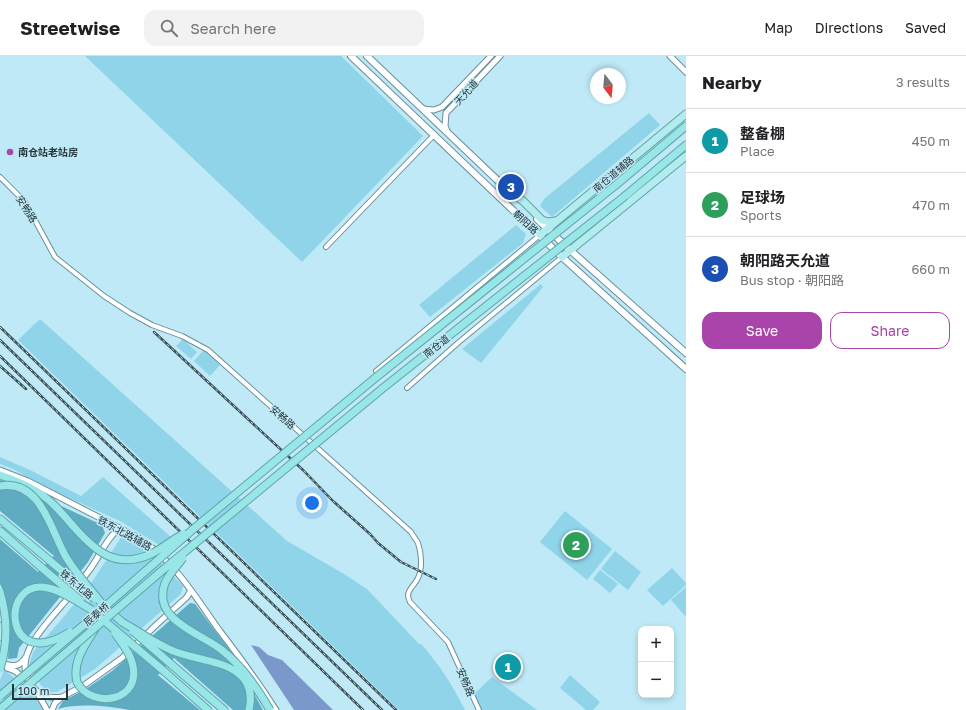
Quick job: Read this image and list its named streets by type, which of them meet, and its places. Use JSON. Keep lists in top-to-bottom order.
{
  "streets": {
    "highway": ["南仓道", "铁东北路", "辰泰桥"],
    "main road": ["南仓道辅路", "朝阳路"],
    "street": ["天允道", "安畅路", "铁东北路辅路"]
  },
  "crossings": [
    ["天允道", "朝阳路"],
    ["南仓道辅路", "朝阳路"],
    ["南仓道", "辰泰桥"]
  ],
  "places": ["南仓站老站房"],
  "scale_bar": "100 m",
  "north": "bottom",
  "page": {
    "header": "Streetwise",
    "search": "Search here",
    "nav": ["Map", "Directions", "Saved"],
    "heading": ["Nearby", "3 results"],
    "list": [
      {
        "mark": "1",
        "name": "整备棚",
        "note": "Place",
        "value": "450 m"
      },
      {
        "mark": "2",
        "name": "足球场",
        "note": "Sports",
        "value": "470 m"
      },
      {
        "mark": "3",
        "name": "朝阳路天允道",
        "note": "Bus stop · 朝阳路",
        "value": "660 m"
      }
    ],
    "pins": ["3", "2", "1"],
    "buttons": ["Save", "Share"],
    "map_buttons": ["+", "−"],
    "scale": "100 m"
  }
}
